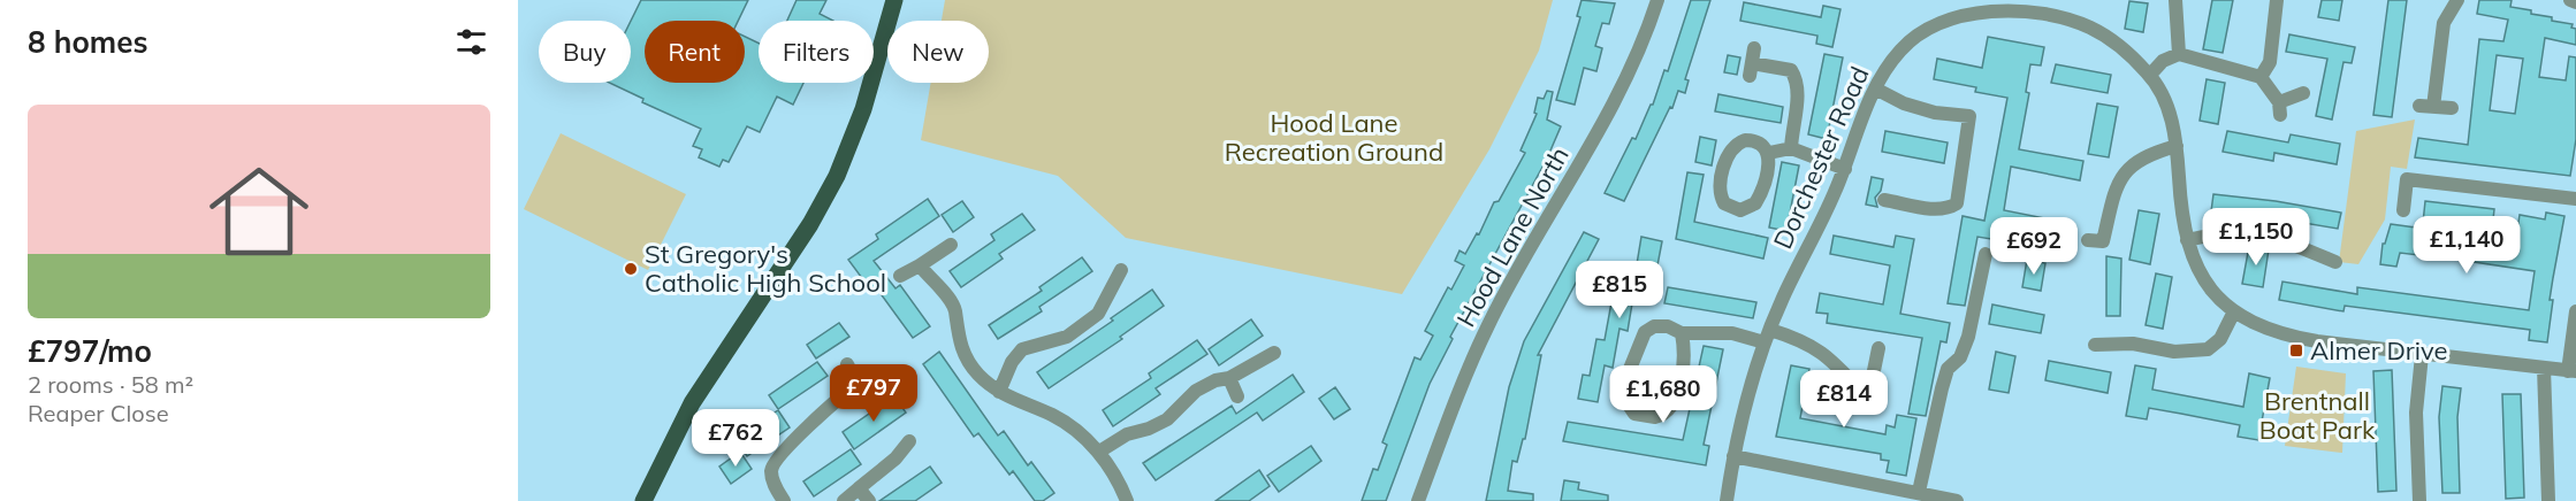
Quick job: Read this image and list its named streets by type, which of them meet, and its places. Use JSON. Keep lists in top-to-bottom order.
{
  "streets": {
    "street": ["Dorchester Road", "Hood Lane North"]
  },
  "parks": ["Hood Lane Recreation Ground", "Brentnall Boat Park"],
  "places": {
    "other": ["St Gregory's Catholic High School"],
    "transit": ["Almer Drive"]
  },
  "page": {
    "heading": "8 homes",
    "chip": [
      "Buy",
      "Rent",
      "Filters",
      "New"
    ],
    "list": [
      {
        "name": "£797/mo",
        "note": "2 rooms · 58 m² · Reaper Close"
      }
    ],
    "price": [
      "£1,150",
      "£1,140",
      "£692",
      "£815",
      "£797",
      "£1,680",
      "£814",
      "£762"
    ]
  }
}
